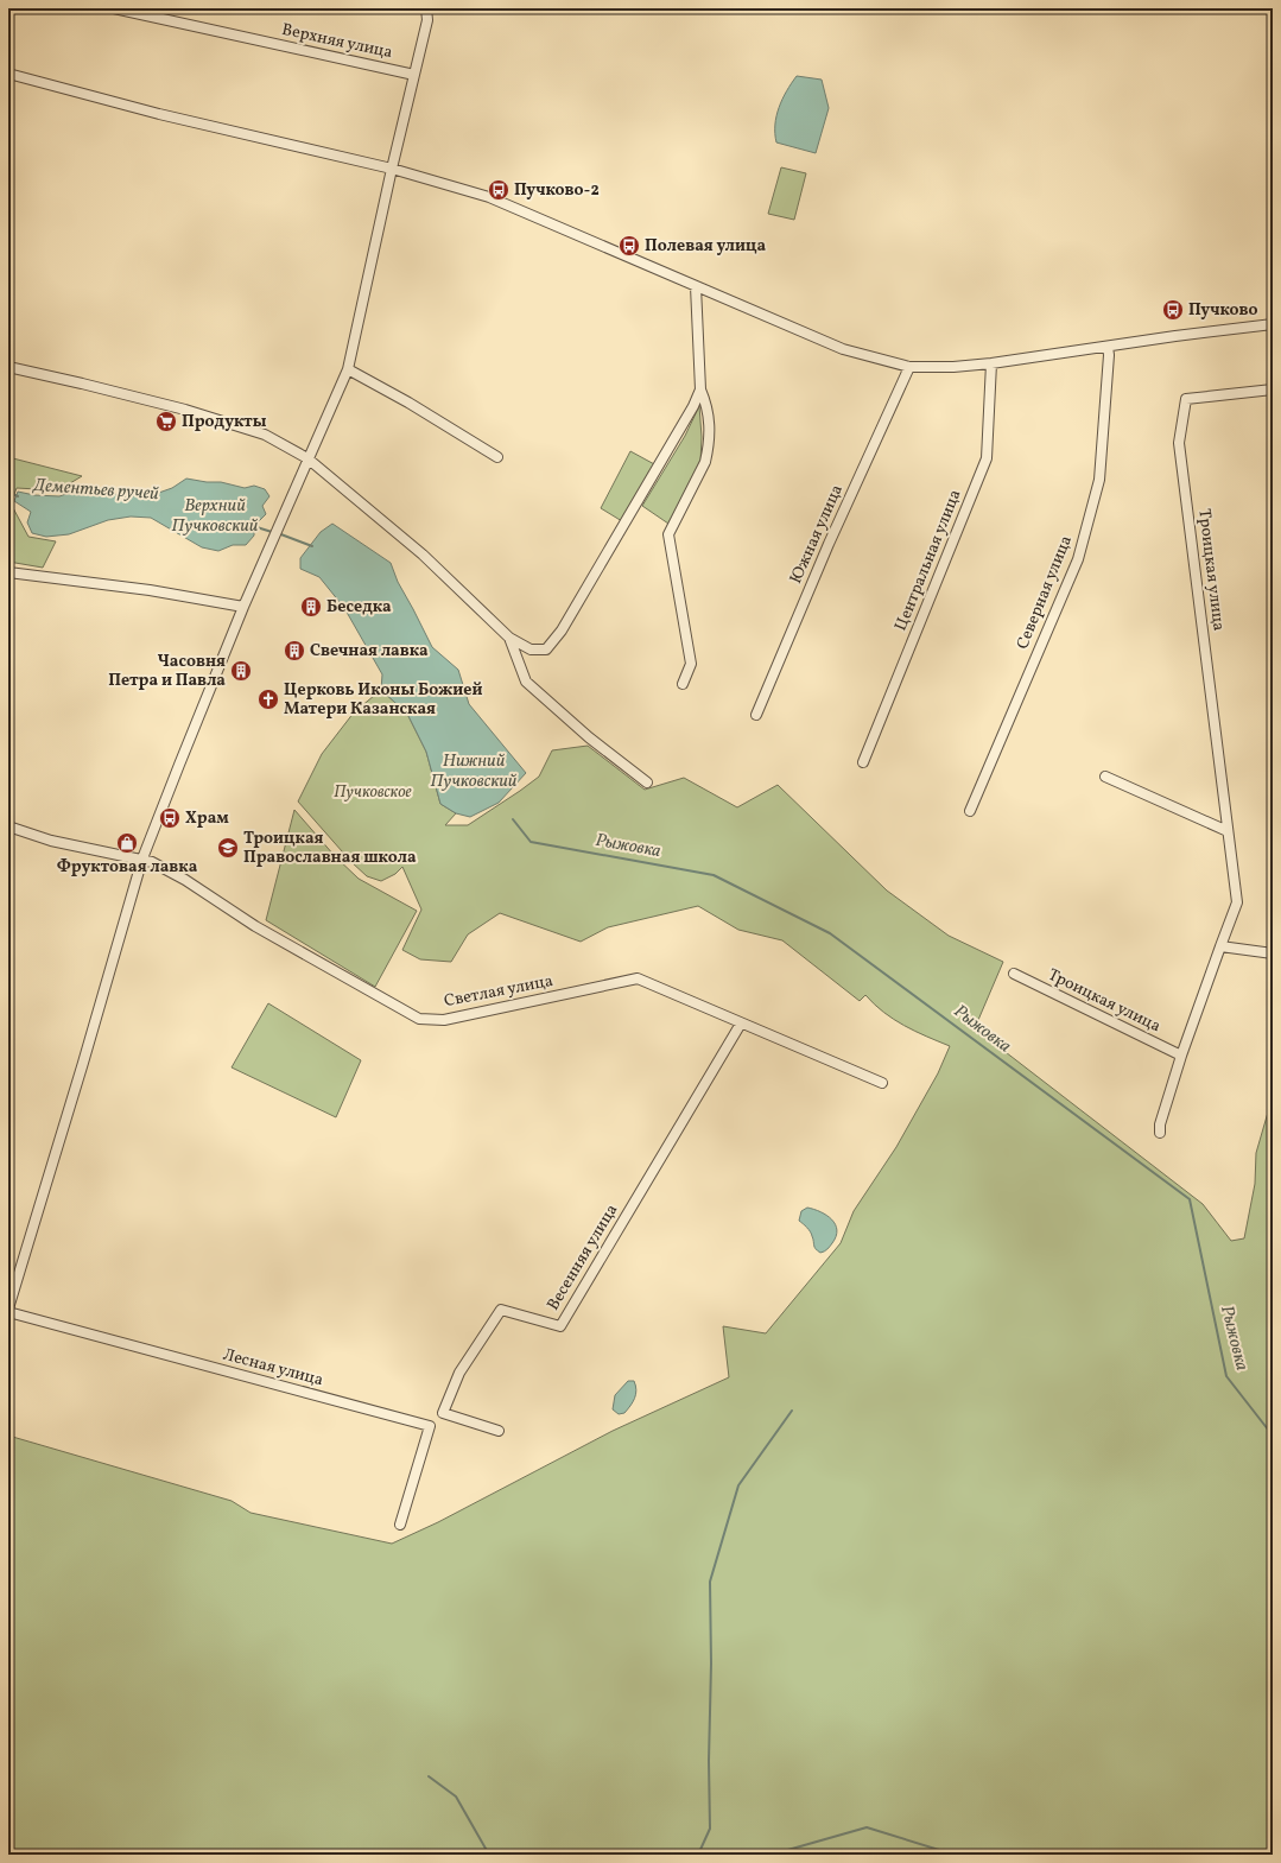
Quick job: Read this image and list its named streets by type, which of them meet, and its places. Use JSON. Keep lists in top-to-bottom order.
{
  "streets": {
    "street": [
      "Верхняя улица",
      "Южная улица",
      "Центральная улица",
      "Троицкая улица",
      "Северная улица",
      "Светлая улица",
      "Весенняя улица",
      "Лесная улица"
    ]
  },
  "crossings": [
    ["Светлая улица", "Весенняя улица"]
  ],
  "water": [
    "Дементьев ручей",
    "Верхний Пучковский",
    "Нижний Пучковский",
    "Рыжовка"
  ],
  "parks": ["Пучковское"],
  "places": {
    "bus stop": [
      "Пучково-2",
      "Полевая улица",
      "Пучково",
      "Храм"
    ],
    "supermarket": ["Продукты"],
    "building": ["Беседка", "Свечная лавка", "Часовня Петра и Павла"],
    "church": ["Церковь Иконы Божией Матери Казанская"],
    "shop": ["Фруктовая лавка"],
    "school or university": ["Троицкая Православная школа"]
  }
}
